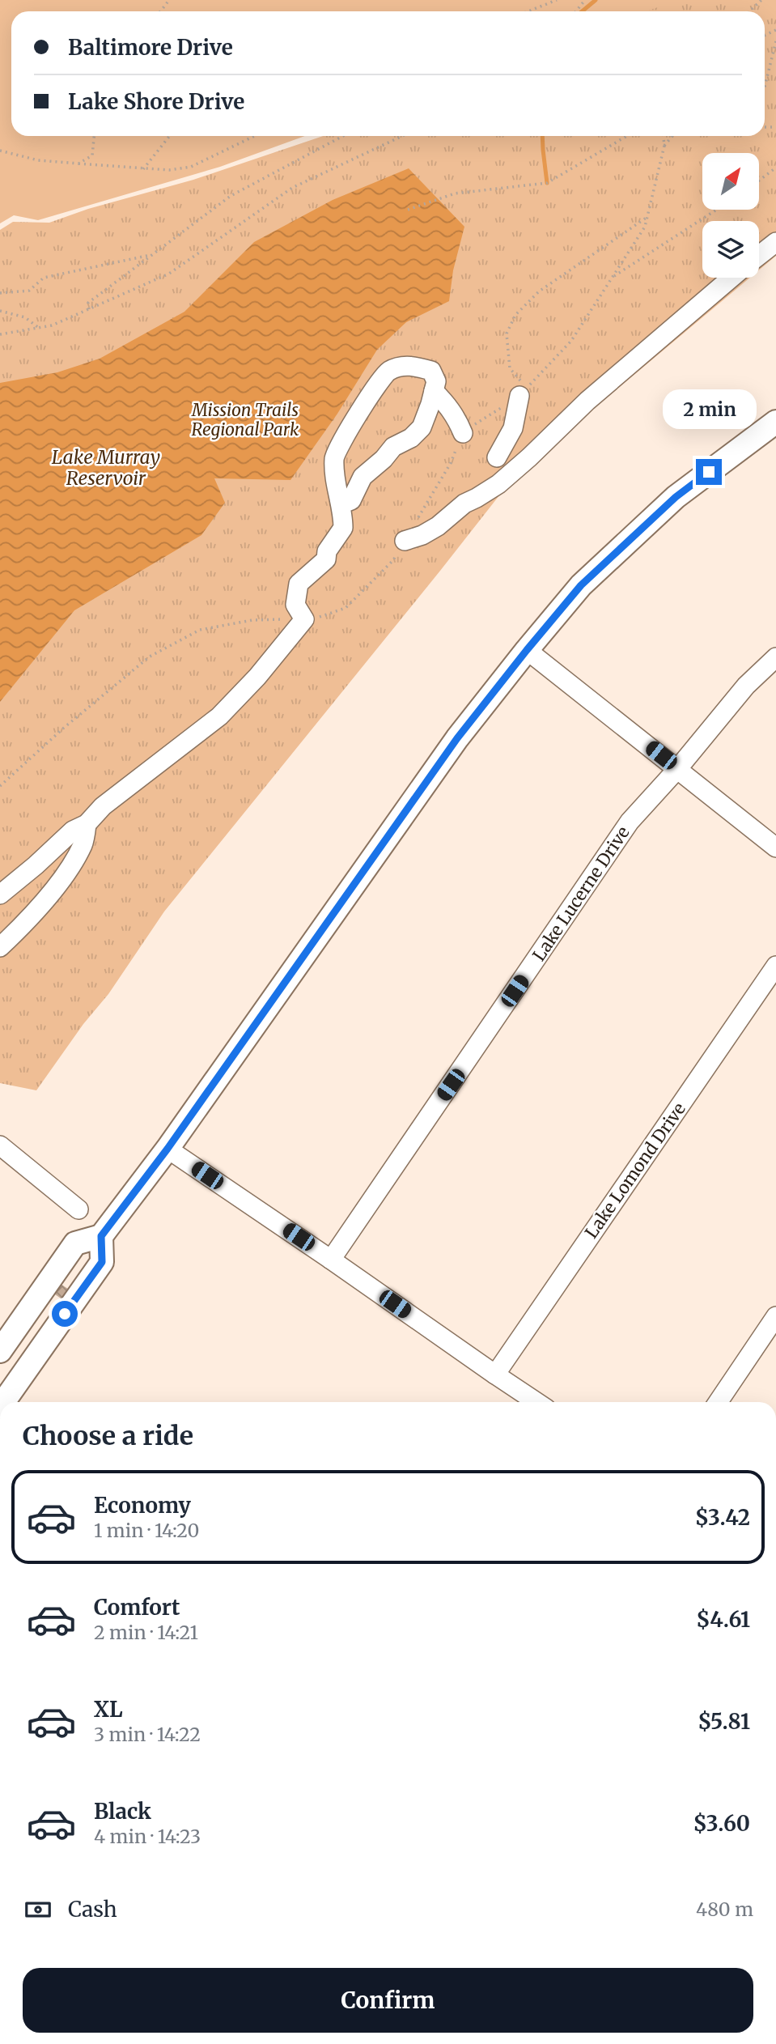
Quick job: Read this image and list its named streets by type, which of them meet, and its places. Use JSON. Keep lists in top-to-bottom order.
{
  "streets": {
    "street": ["Lake Lucerne Drive", "Lake Lomond Drive"]
  },
  "water": ["Lake Murray Reservoir"],
  "parks": ["Mission Trails Regional Park"],
  "north": "top right",
  "page": {
    "banner": ["Baltimore Drive", "Lake Shore Drive"],
    "bubble": "2 min",
    "heading": "Choose a ride",
    "list": [
      {
        "name": "Economy",
        "note": "1 min · 14:20",
        "value": "$3.42"
      },
      {
        "name": "Comfort",
        "note": "2 min · 14:21",
        "value": "$4.61"
      },
      {
        "name": "XL",
        "note": "3 min · 14:22",
        "value": "$5.81"
      },
      {
        "name": "Black",
        "note": "4 min · 14:23",
        "value": "$3.60"
      }
    ],
    "pay": ["Cash", "480 m"],
    "buttons": "Confirm"
  }
}
